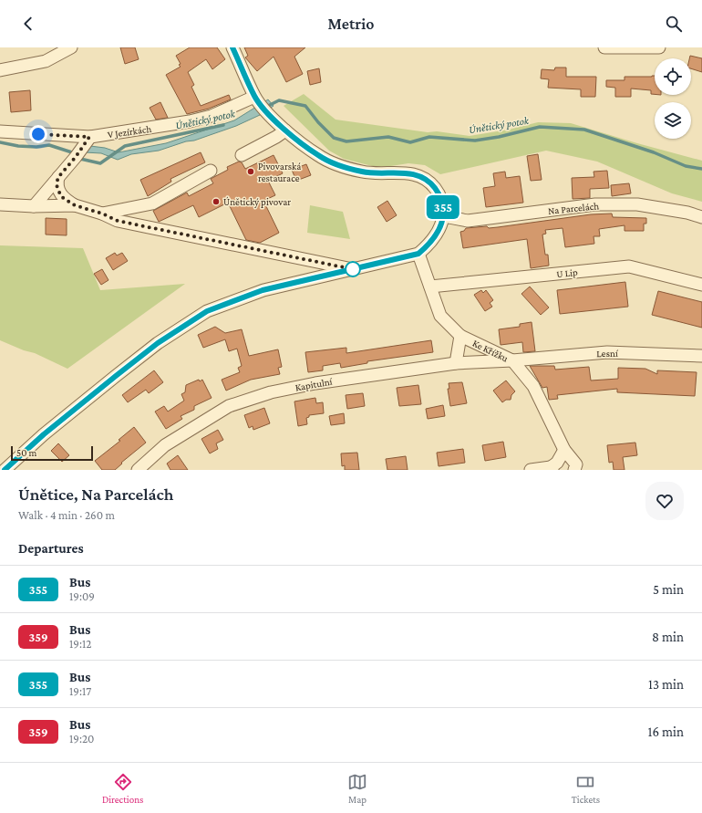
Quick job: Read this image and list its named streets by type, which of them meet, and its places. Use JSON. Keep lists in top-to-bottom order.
{
  "streets": {
    "street": [
      "V Jezírkách",
      "Na Parcelách",
      "U Lip",
      "Ke Křížku",
      "Lesní",
      "Kapitulní"
    ]
  },
  "crossings": [
    ["U Lip", "Ke Křížku"],
    ["Ke Křížku", "Lesní"],
    ["Ke Křížku", "Kapitulní"],
    ["Lesní", "Kapitulní"]
  ],
  "water": ["Únětický potok"],
  "places": ["Pivovarská restaurace", "Únětický pivovar"],
  "lines": ["bus line 355"],
  "scale_bar": "50 m",
  "page": {
    "header": "Metrio",
    "on_map": "355",
    "scale": "50 m",
    "heading": [
      ["Únětice, Na Parcelách", "Walk · 4 min · 260 m"],
      "Departures"
    ],
    "list": [
      {
        "mark": "355",
        "name": "Bus",
        "note": "19:09",
        "value": "5 min"
      },
      {
        "mark": "359",
        "name": "Bus",
        "note": "19:12",
        "value": "8 min"
      },
      {
        "mark": "355",
        "name": "Bus",
        "note": "19:17",
        "value": "13 min"
      },
      {
        "mark": "359",
        "name": "Bus",
        "note": "19:20",
        "value": "16 min"
      }
    ],
    "tabs": ["Directions", "Map", "Tickets"]
  }
}
